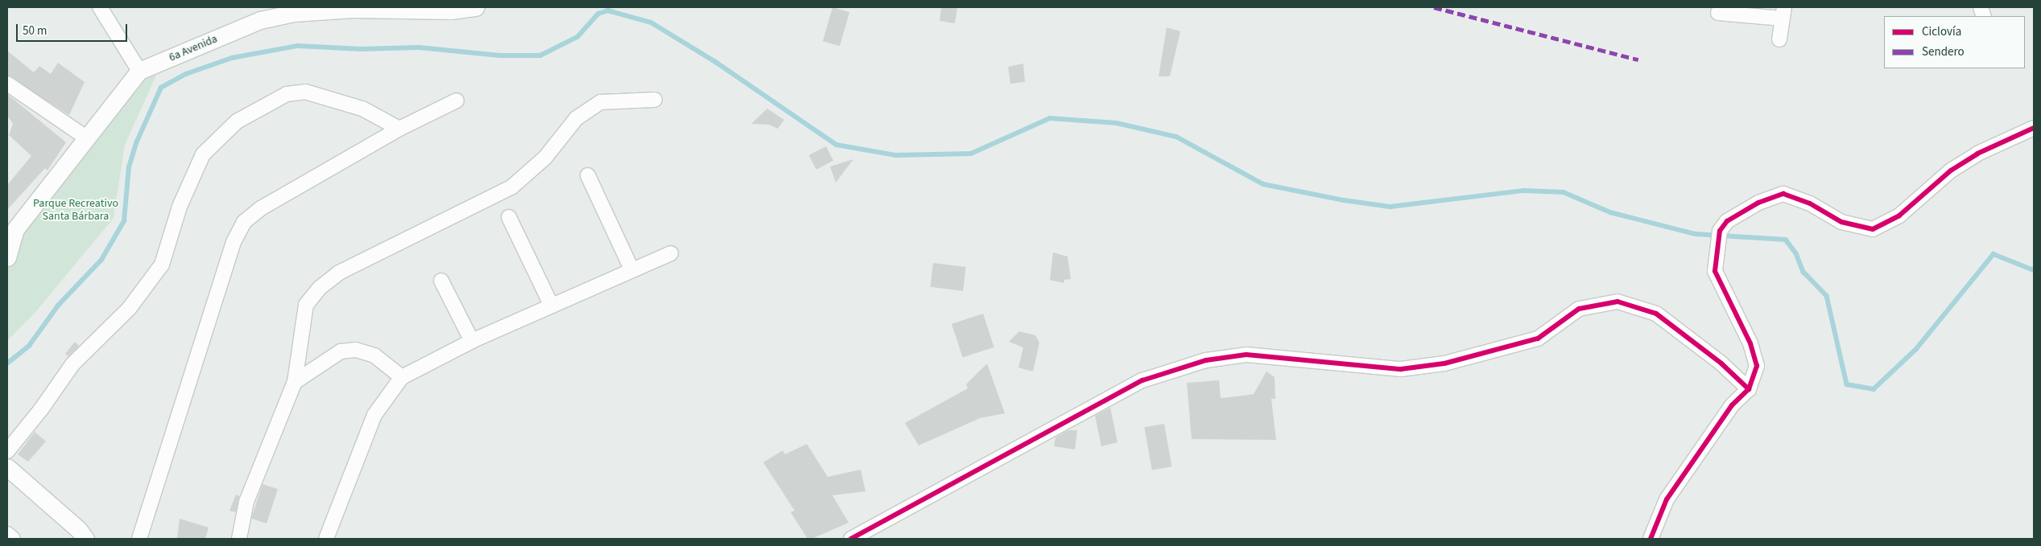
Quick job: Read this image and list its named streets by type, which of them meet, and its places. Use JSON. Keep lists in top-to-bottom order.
{
  "streets": {
    "street": ["6a Avenida"]
  },
  "parks": ["Parque Recreativo Santa Bárbara"],
  "legend": ["Ciclovía", "Sendero"],
  "scale_bar": "50 m"
}
